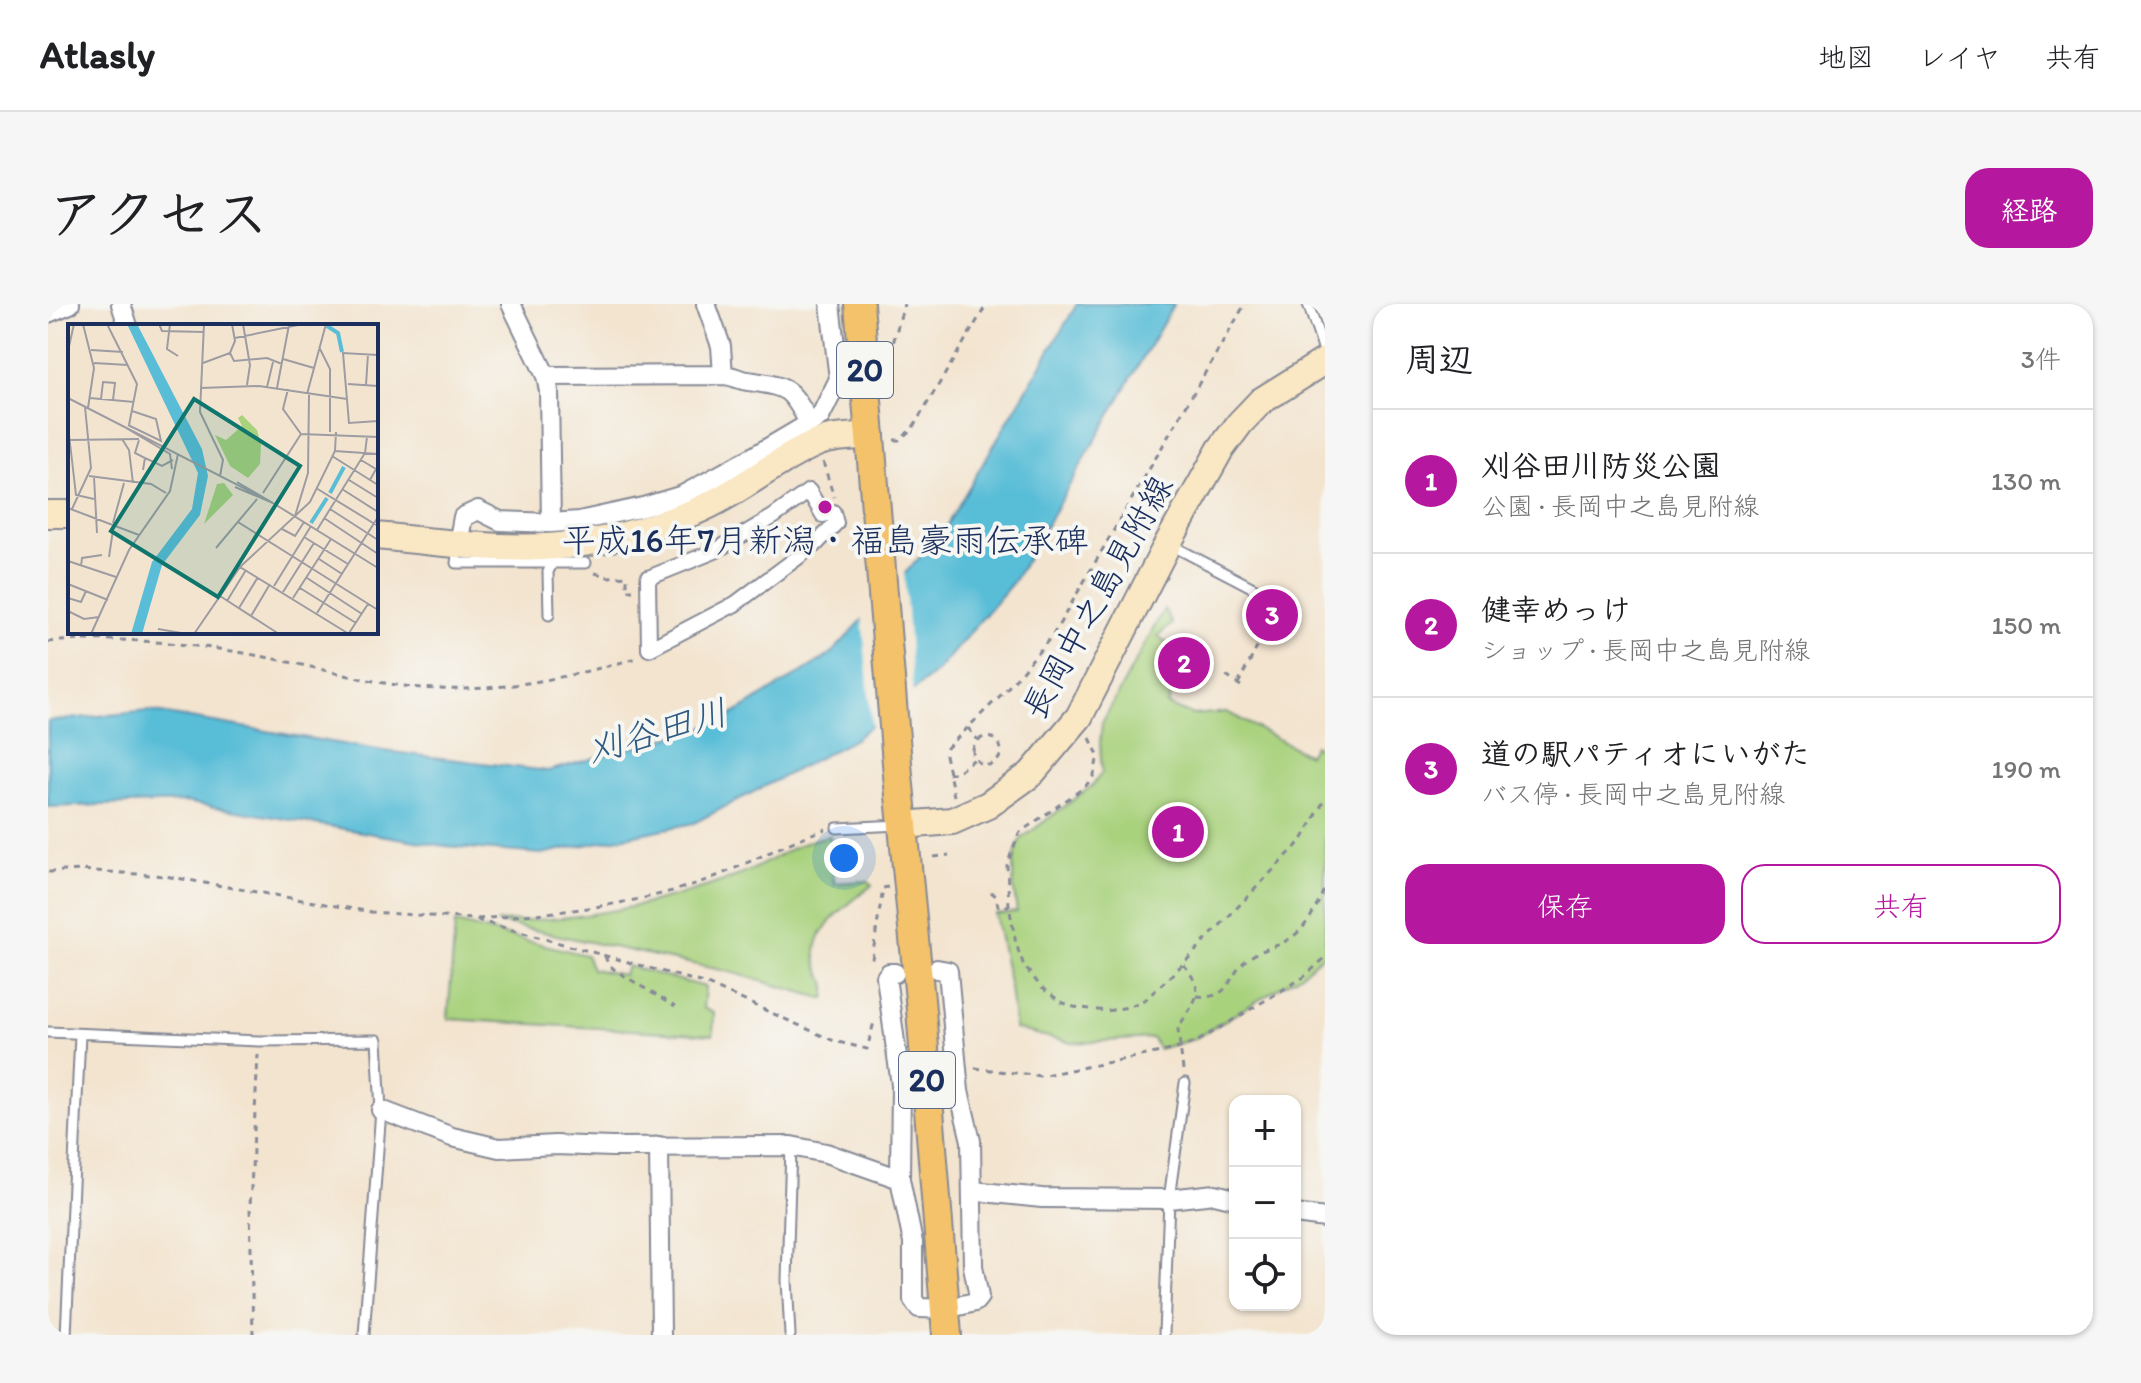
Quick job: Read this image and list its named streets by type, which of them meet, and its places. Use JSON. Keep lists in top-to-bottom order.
{
  "streets": {
    "main road": ["20", "長岡中之島見附線"]
  },
  "crossings": [
    ["20", "長岡中之島見附線"]
  ],
  "water": ["刈谷田川"],
  "places": ["平成16年7月新潟・福島豪雨伝承碑"],
  "page": {
    "header": "Atlasly",
    "nav": ["地図", "レイヤ", "共有"],
    "title": "アクセス",
    "buttons": [
      "経路",
      ["保存", "共有"]
    ],
    "heading": ["周辺", "3件"],
    "list": [
      {
        "mark": "1",
        "name": "刈谷田川防災公園",
        "note": "公園 · 長岡中之島見附線",
        "value": "130 m"
      },
      {
        "mark": "2",
        "name": "健幸めっけ",
        "note": "ショップ · 長岡中之島見附線",
        "value": "150 m"
      },
      {
        "mark": "3",
        "name": "道の駅パティオにいがた",
        "note": "バス停 · 長岡中之島見附線",
        "value": "190 m"
      }
    ],
    "pins": ["3", "2", "1"],
    "map_buttons": ["+", "−"]
  }
}
